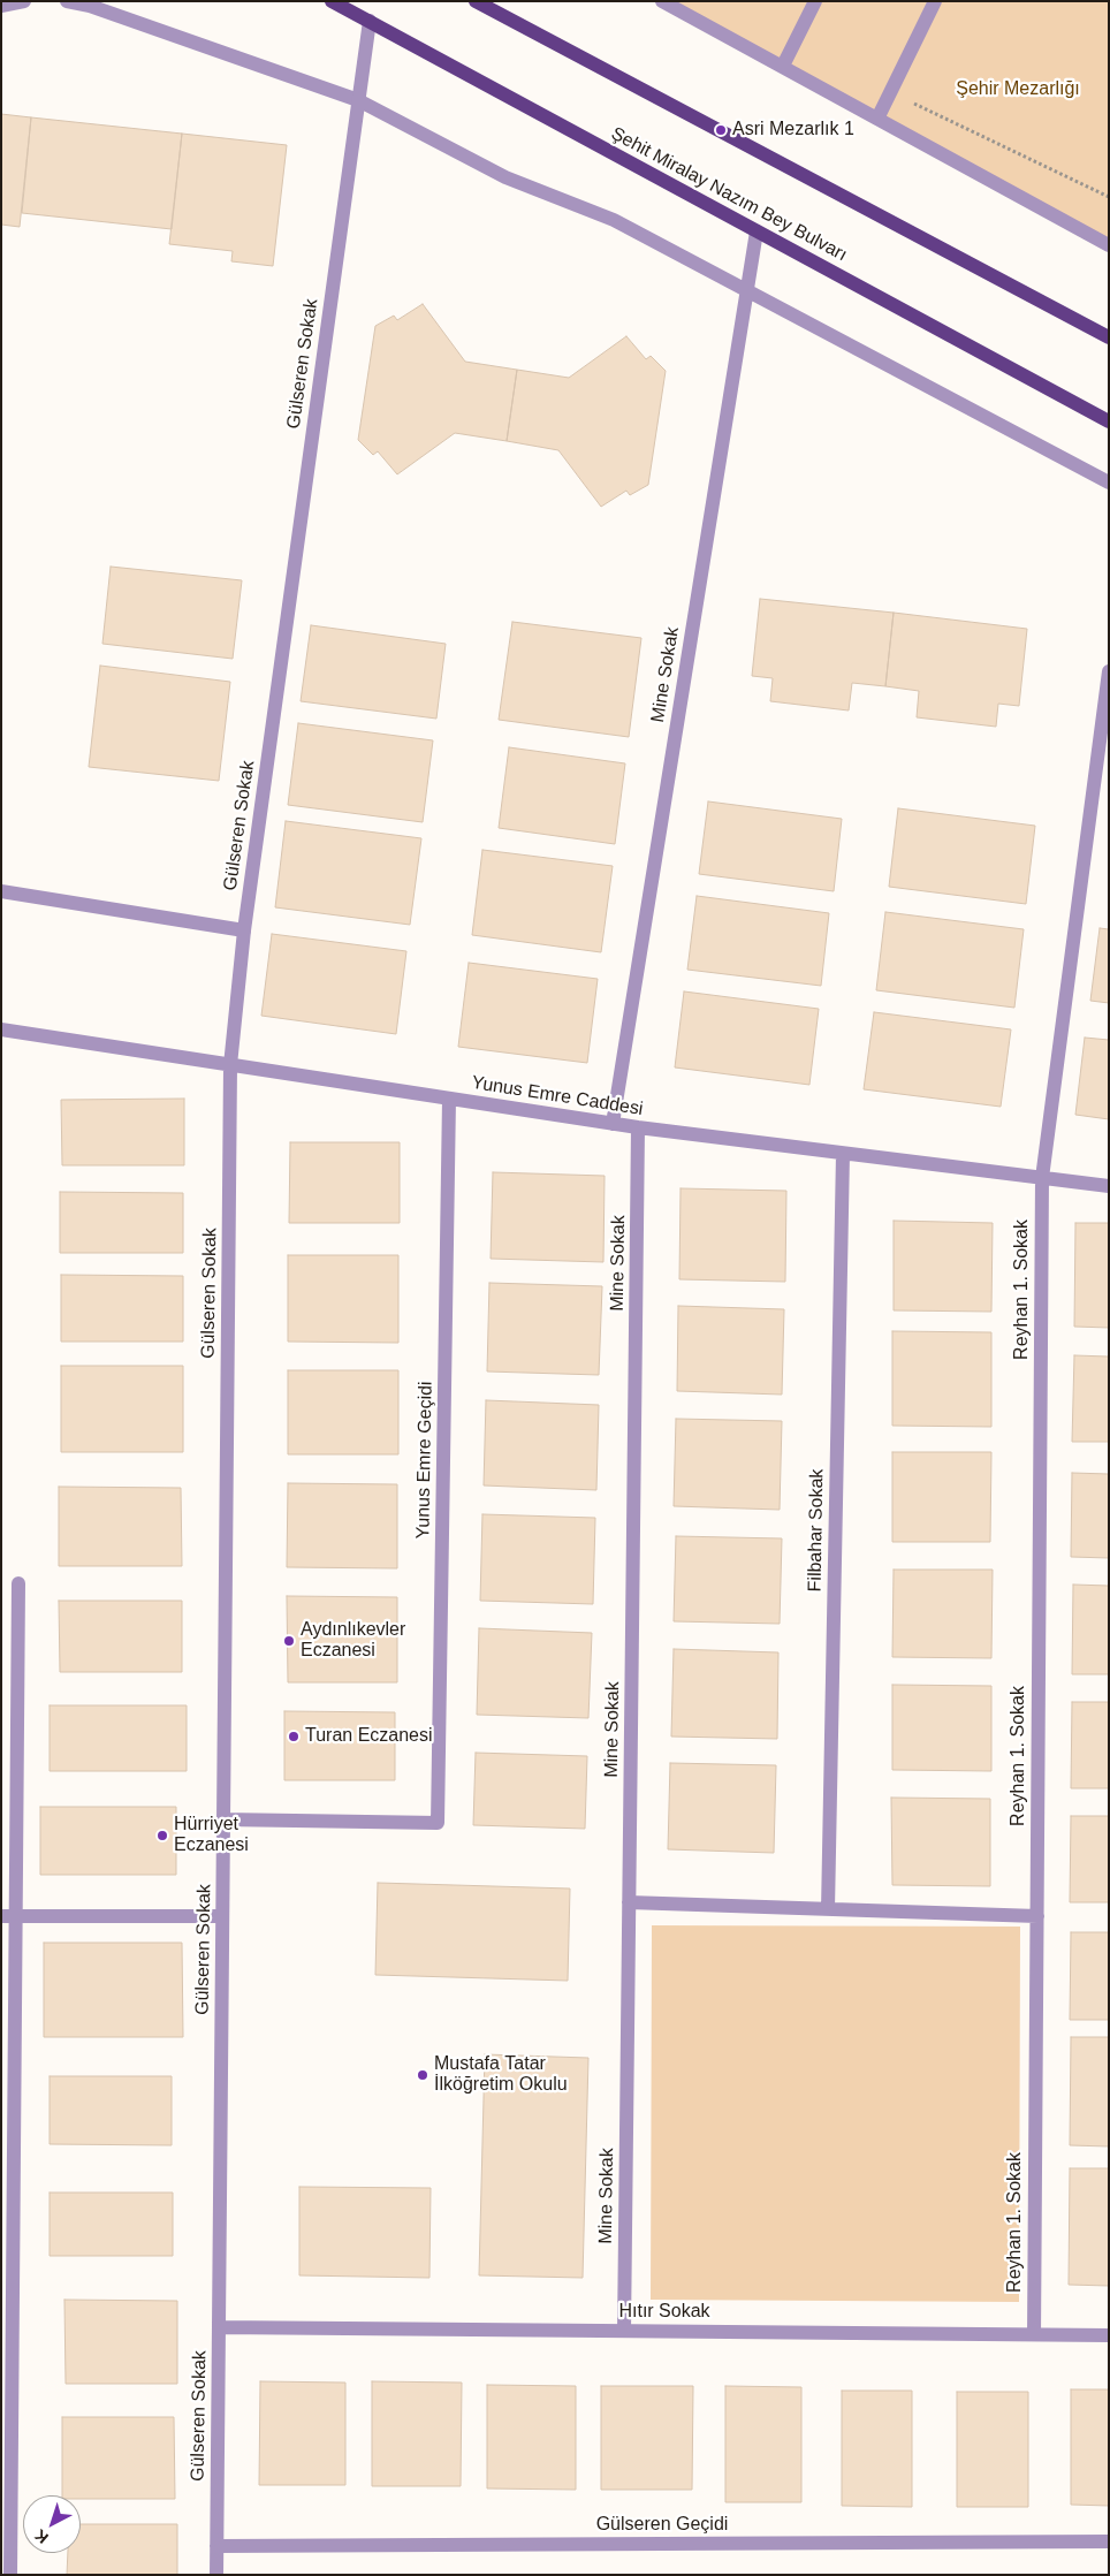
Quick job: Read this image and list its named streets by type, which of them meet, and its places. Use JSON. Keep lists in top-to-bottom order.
{
  "streets": {
    "main road": ["Şehit Miralay Nazım Bey Bulvarı"],
    "street": [
      "Gülseren Sokak",
      "Mine Sokak",
      "Yunus Emre Caddesi",
      "Reyhan 1. Sokak",
      "Yunus Emre Geçidi",
      "Filbahar Sokak",
      "Hıtır Sokak",
      "Gülseren Geçidi"
    ]
  },
  "crossings": [
    ["Şehit Miralay Nazım Bey Bulvarı", "Gülseren Sokak"],
    ["Şehit Miralay Nazım Bey Bulvarı", "Mine Sokak"],
    ["Gülseren Sokak", "Yunus Emre Caddesi"],
    ["Gülseren Sokak", "Yunus Emre Geçidi"],
    ["Gülseren Sokak", "Hıtır Sokak"],
    ["Gülseren Sokak", "Gülseren Geçidi"],
    ["Mine Sokak", "Yunus Emre Caddesi"],
    ["Mine Sokak", "Hıtır Sokak"],
    ["Yunus Emre Caddesi", "Reyhan 1. Sokak"],
    ["Yunus Emre Caddesi", "Yunus Emre Geçidi"],
    ["Yunus Emre Caddesi", "Filbahar Sokak"],
    ["Reyhan 1. Sokak", "Hıtır Sokak"]
  ],
  "parks": ["Şehir Mezarlığı"],
  "places": [
    "Asri Mezarlık 1",
    "Aydınlıkevler Eczanesi",
    "Turan Eczanesi",
    "Hürriyet Eczanesi",
    "Mustafa Tatar İlköğretim Okulu"
  ],
  "north": "bottom left"
}
